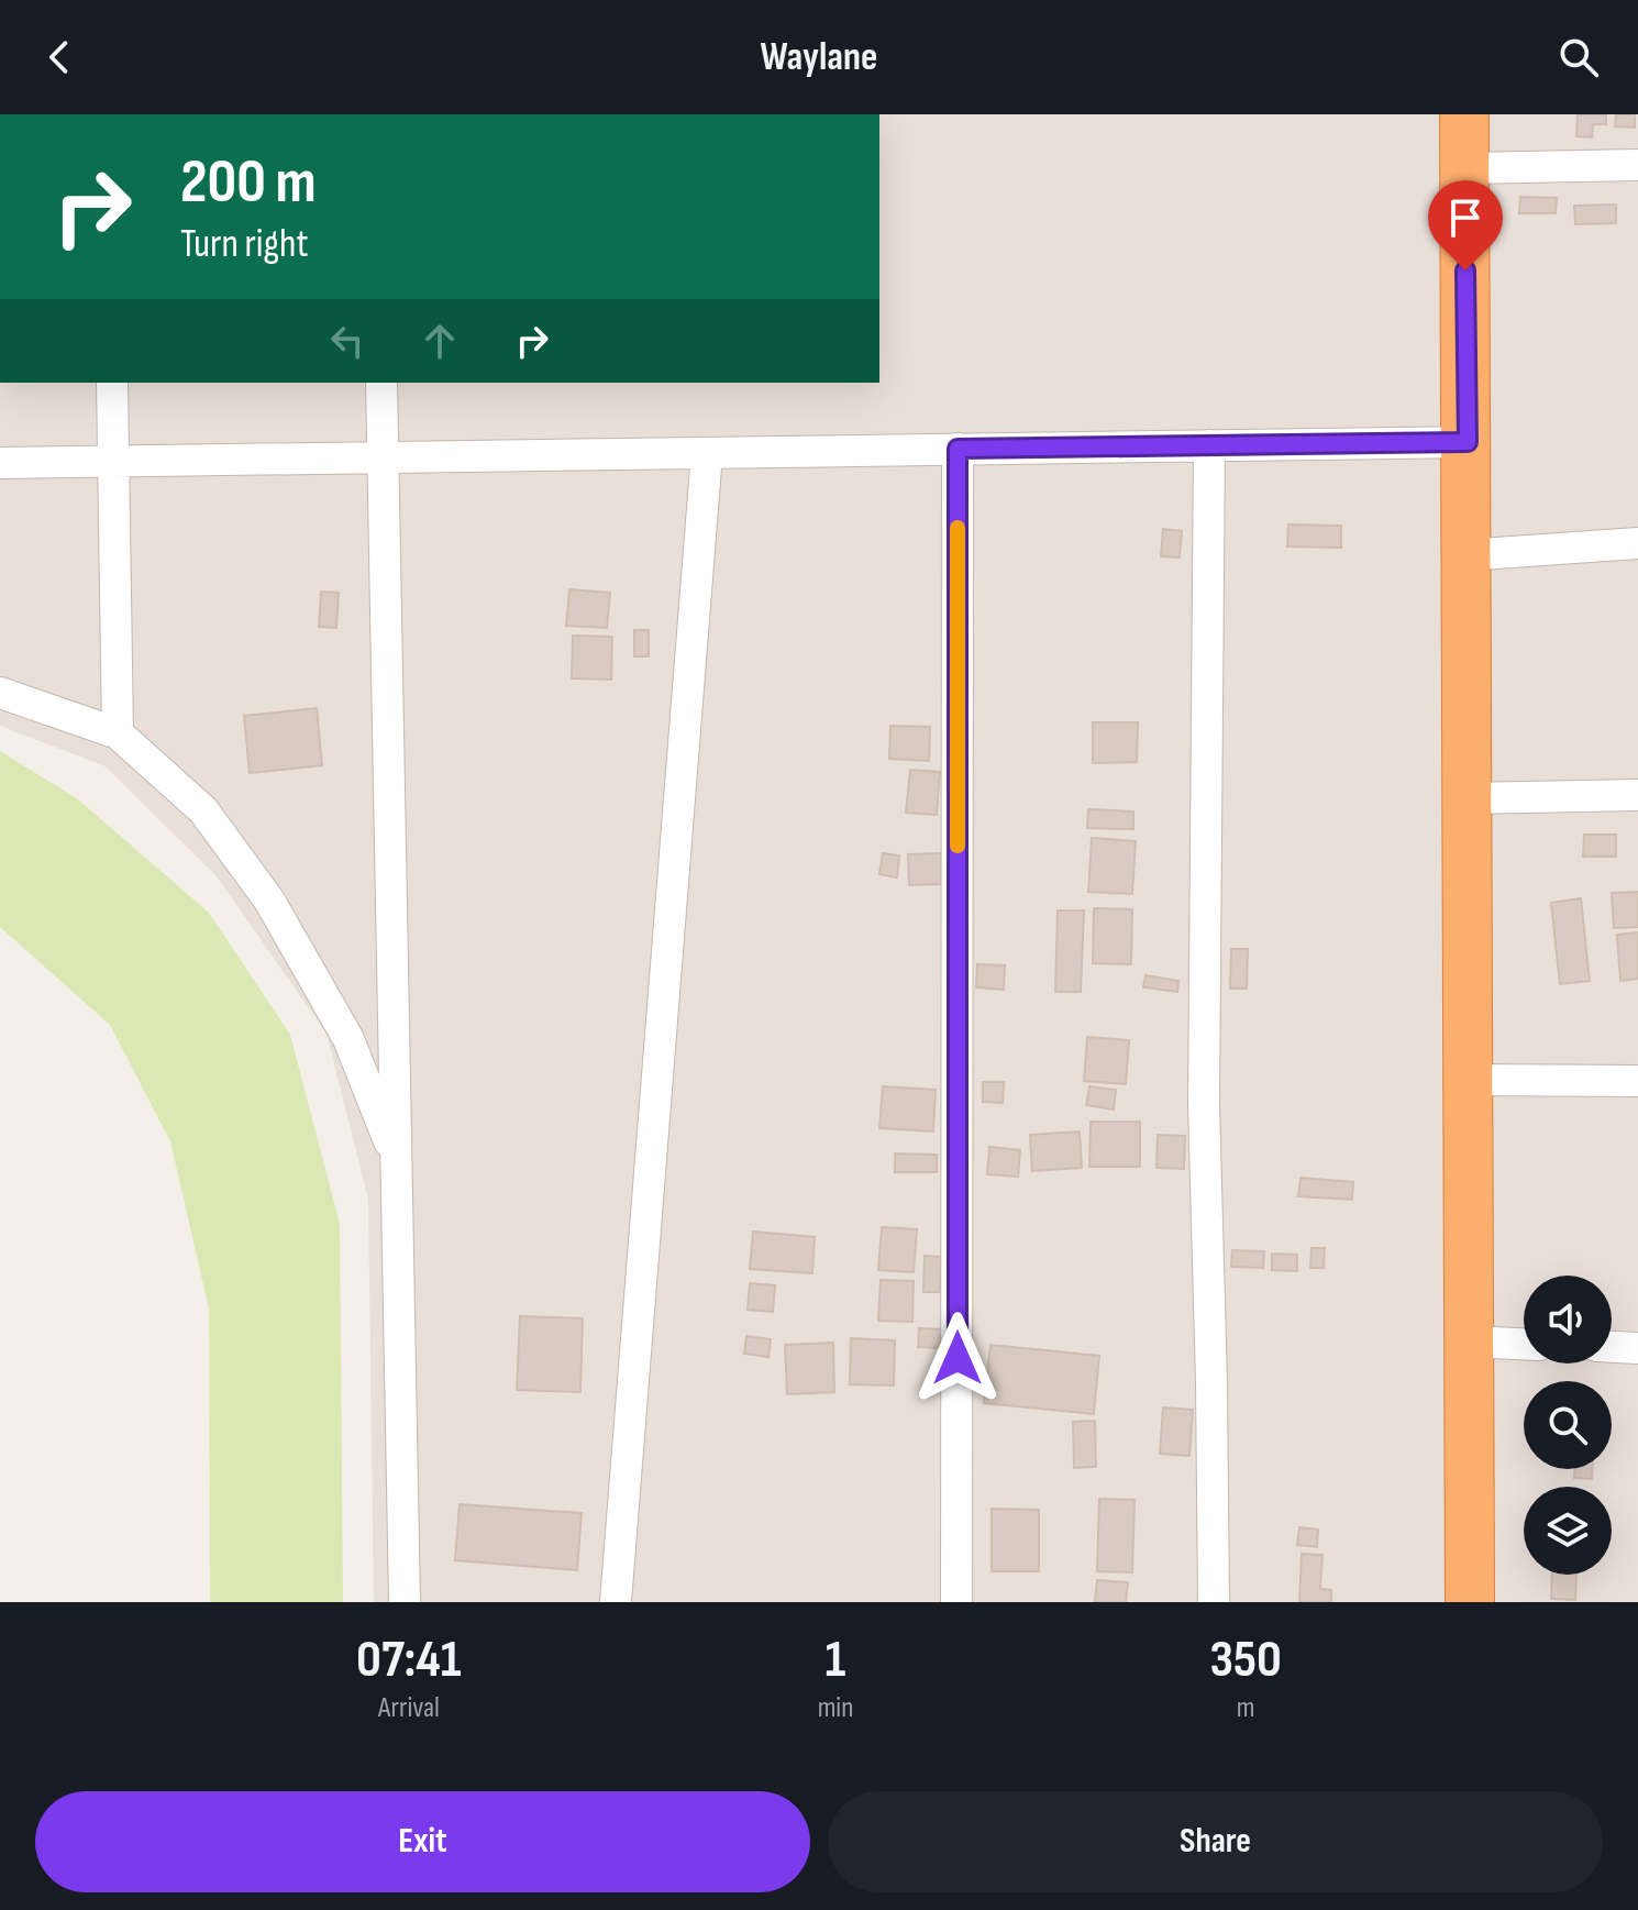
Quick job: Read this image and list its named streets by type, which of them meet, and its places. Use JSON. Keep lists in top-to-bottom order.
{
  "page": {
    "header": "Waylane",
    "turn": ["200 m", "Turn right"],
    "eta": [
      "07:41",
      "Arrival",
      "1",
      "min",
      "350",
      "m"
    ],
    "buttons": ["Exit", "Share"]
  }
}
